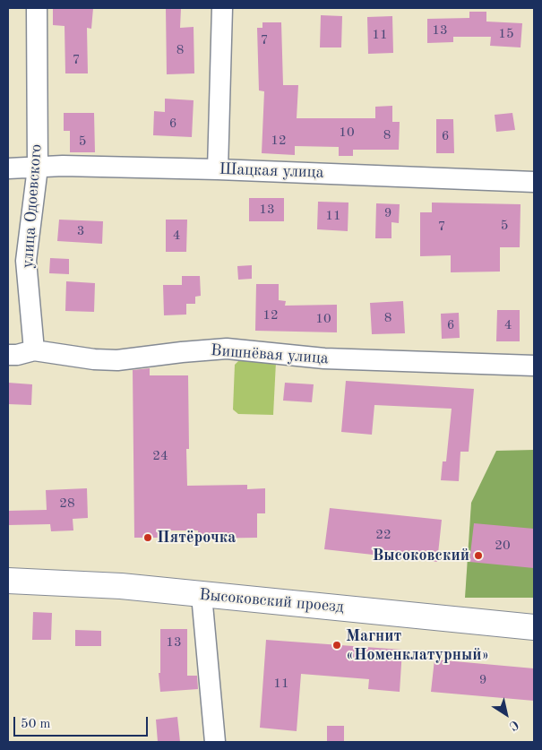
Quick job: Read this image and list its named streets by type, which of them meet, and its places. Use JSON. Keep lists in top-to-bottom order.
{
  "streets": {
    "street": [
      "Шацкая улица",
      "улица Одоевского",
      "Вишнёвая улица",
      "Высоковский проезд"
    ]
  },
  "crossings": [
    ["Шацкая улица", "улица Одоевского"],
    ["улица Одоевского", "Вишнёвая улица"]
  ],
  "places": ["Пятёрочка", "Высоковский", "Магнит «Номенклатурный»"],
  "house_numbers": [
    "13",
    "15",
    "11",
    "7",
    "8",
    "7",
    "6",
    "10",
    "8",
    "6",
    "12",
    "5",
    "13",
    "9",
    "11",
    "5",
    "7",
    "3",
    "4",
    "12",
    "8",
    "10",
    "6",
    "4",
    "24",
    "28",
    "22",
    "20",
    "13",
    "9",
    "11"
  ],
  "scale_bar": "50 m",
  "north": "bottom right"
}
